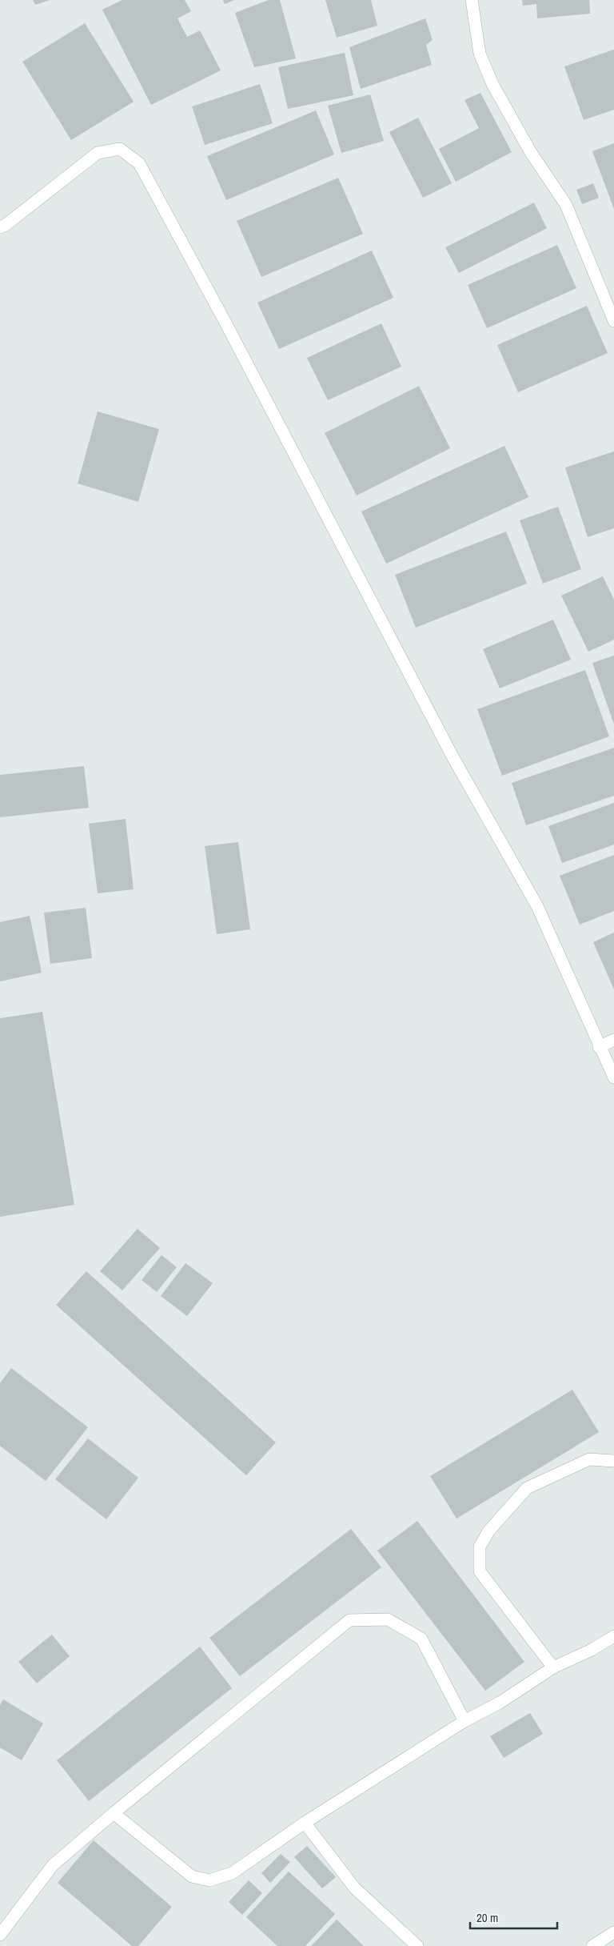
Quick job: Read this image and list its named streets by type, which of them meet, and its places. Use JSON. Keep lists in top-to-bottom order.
{
  "scale_bar": "20 m"
}
